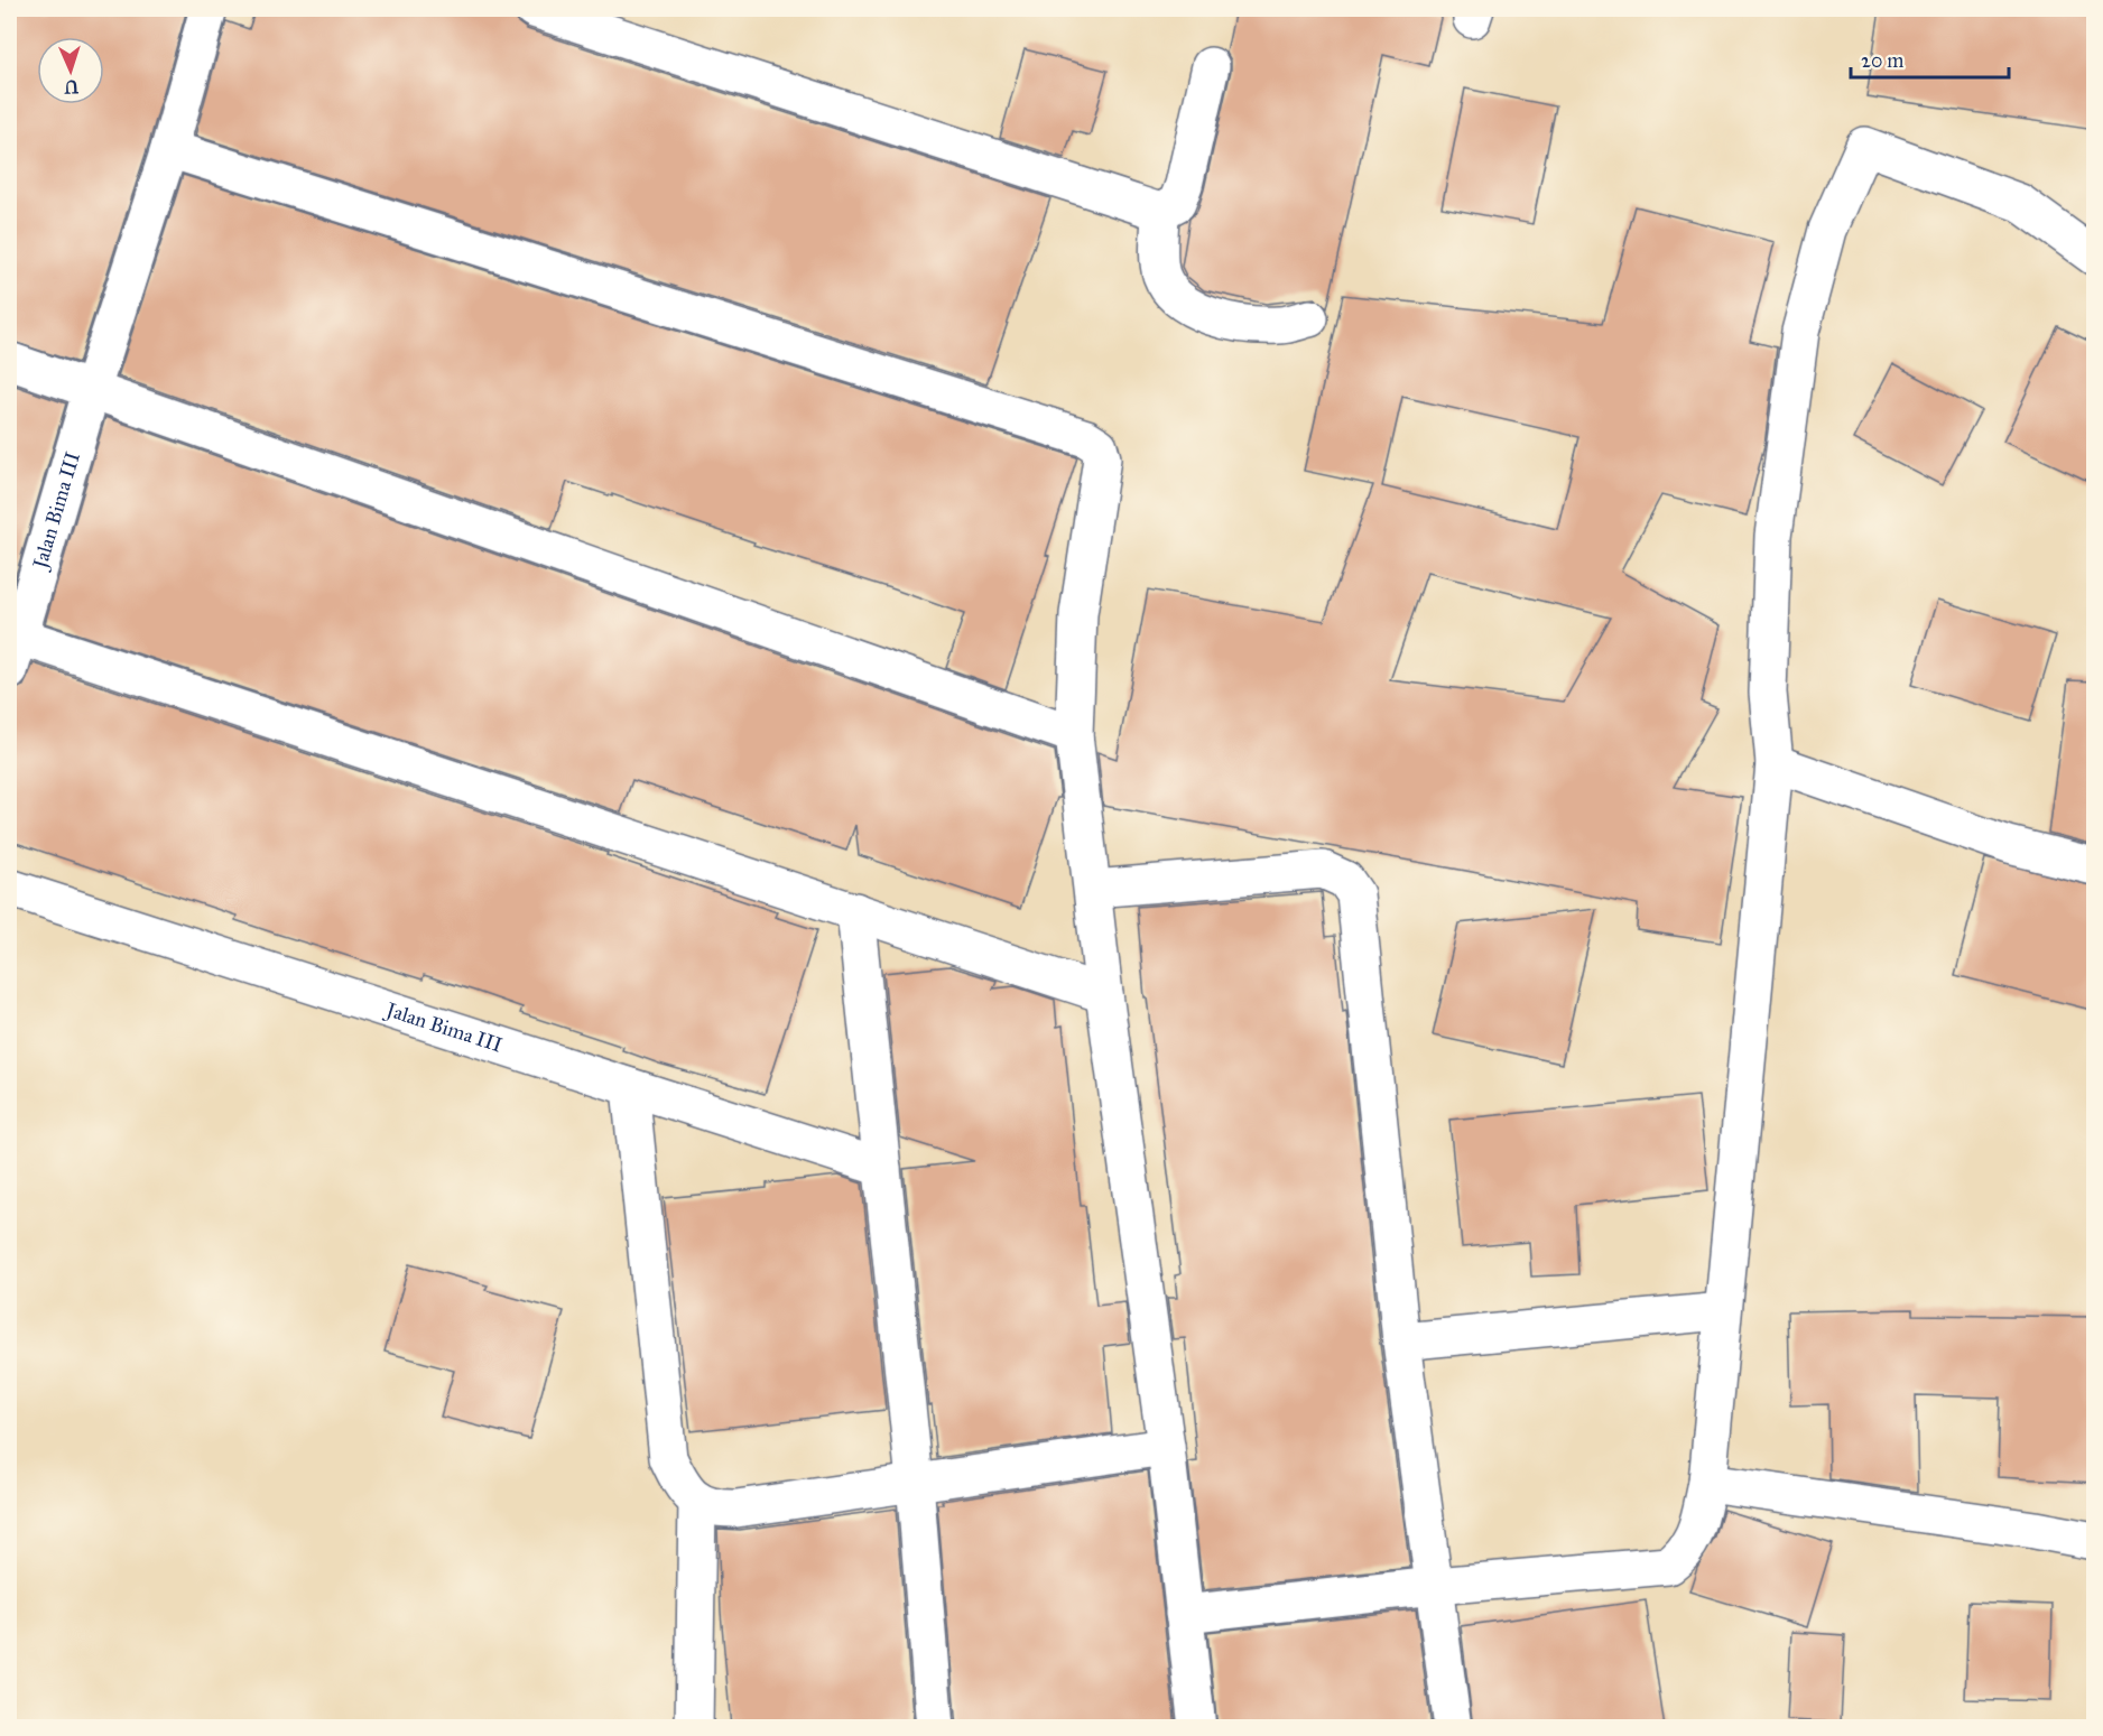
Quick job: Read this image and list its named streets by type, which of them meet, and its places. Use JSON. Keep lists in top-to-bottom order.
{
  "streets": {
    "street": ["Jalan Bima III"]
  },
  "scale_bar": "20 m",
  "north": "bottom"
}
